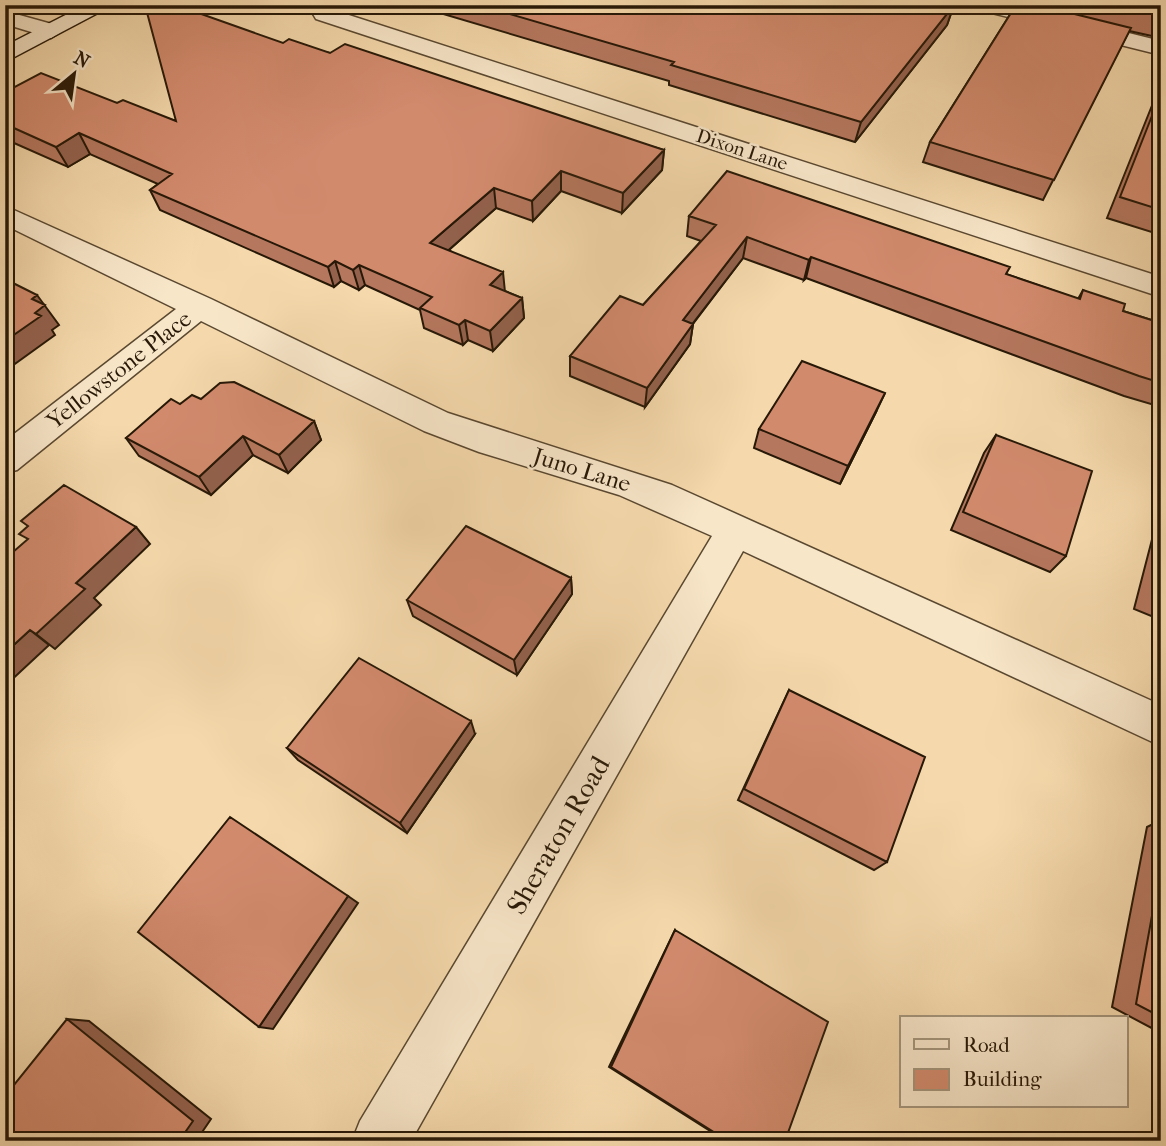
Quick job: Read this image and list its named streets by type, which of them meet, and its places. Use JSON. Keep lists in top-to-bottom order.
{
  "streets": {
    "street": [
      "Dixon Lane",
      "Yellowstone Place",
      "Juno Lane",
      "Sheraton Road"
    ]
  },
  "crossings": [
    ["Yellowstone Place", "Juno Lane"],
    ["Juno Lane", "Sheraton Road"]
  ],
  "legend": ["Road", "Building"],
  "north": "top right"
}
